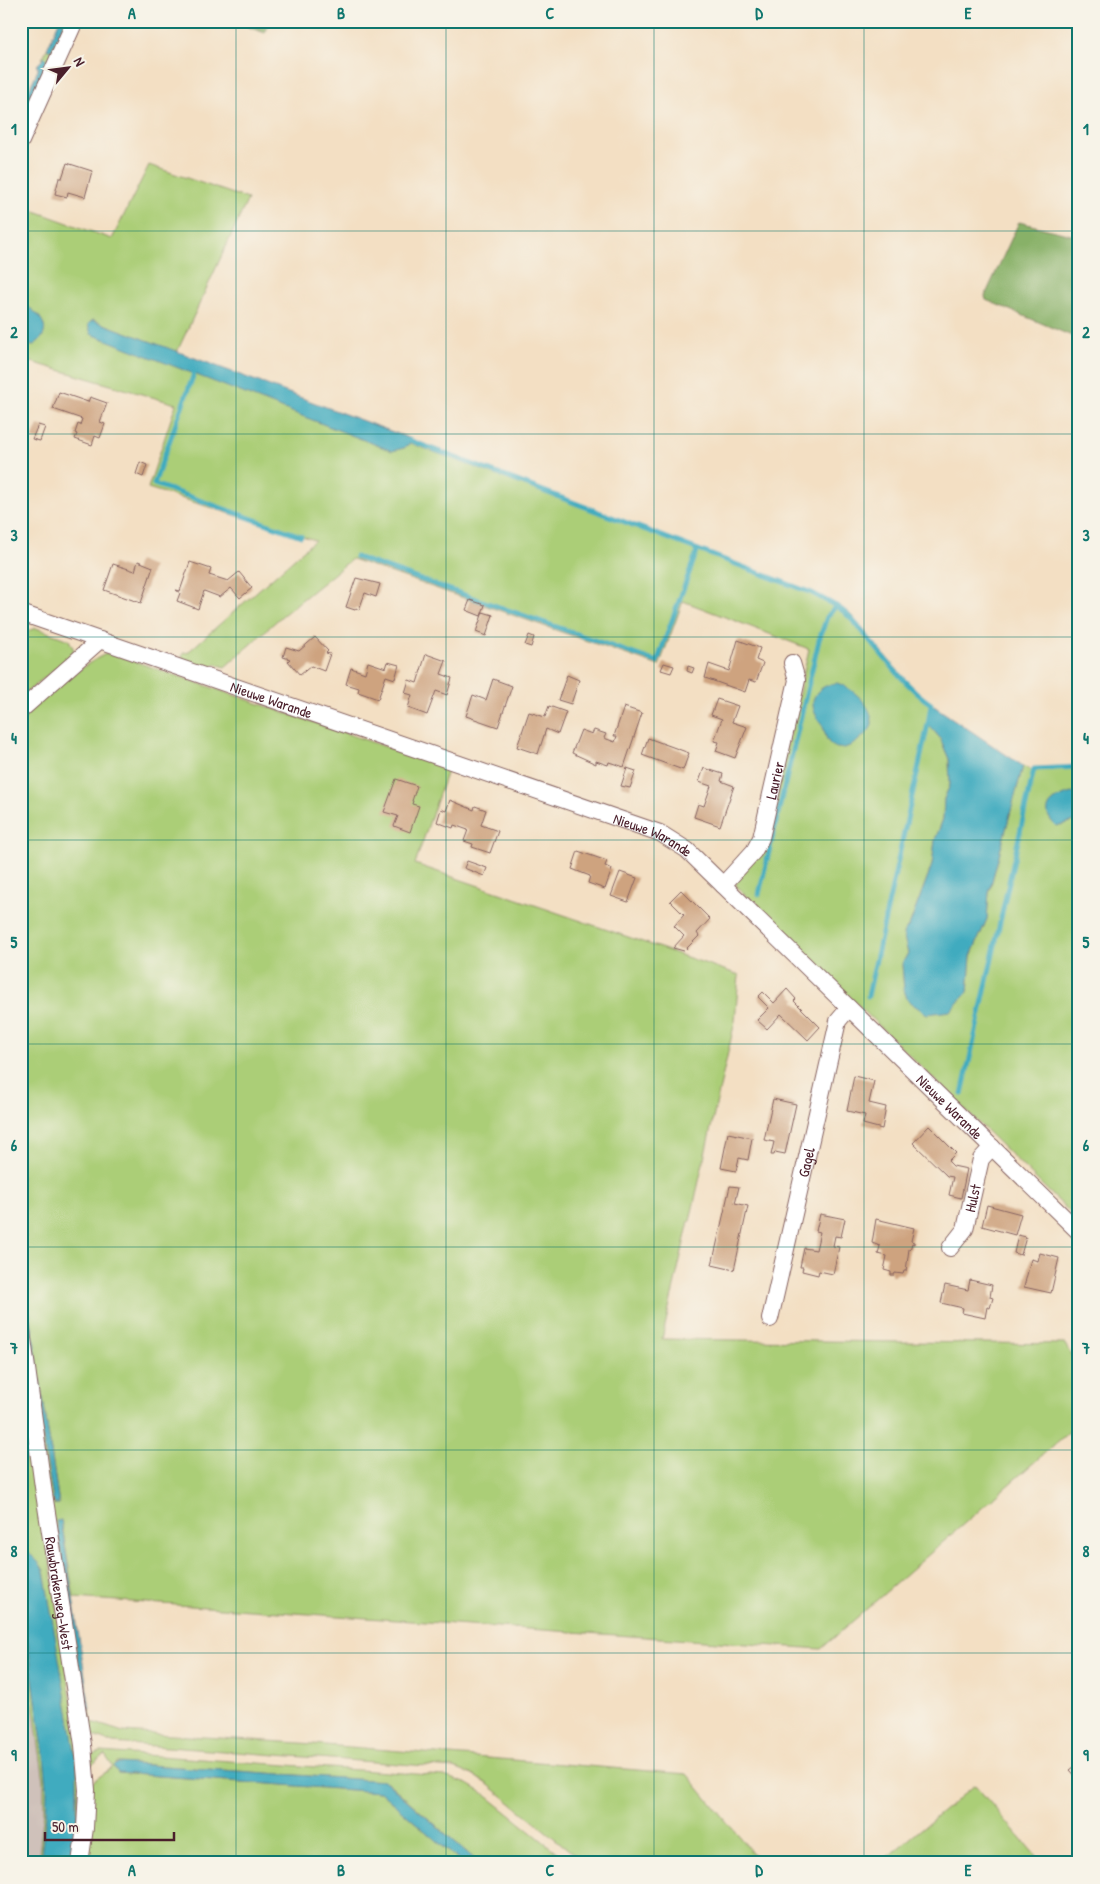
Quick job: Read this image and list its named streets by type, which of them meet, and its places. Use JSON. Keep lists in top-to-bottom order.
{
  "streets": {
    "street": [
      "Nieuwe Warande",
      "Laurier",
      "Gagel",
      "Hulst",
      "Rauwbrakenweg-West"
    ]
  },
  "crossings": [
    ["Nieuwe Warande", "Laurier"],
    ["Nieuwe Warande", "Gagel"],
    ["Nieuwe Warande", "Hulst"]
  ],
  "scale_bar": "50 m",
  "north": "top right",
  "grid": {
    "columns": [
      "A",
      "B",
      "C",
      "D",
      "E"
    ],
    "rows": [
      "1",
      "2",
      "3",
      "4",
      "5",
      "6",
      "7",
      "8",
      "9"
    ]
  }
}
